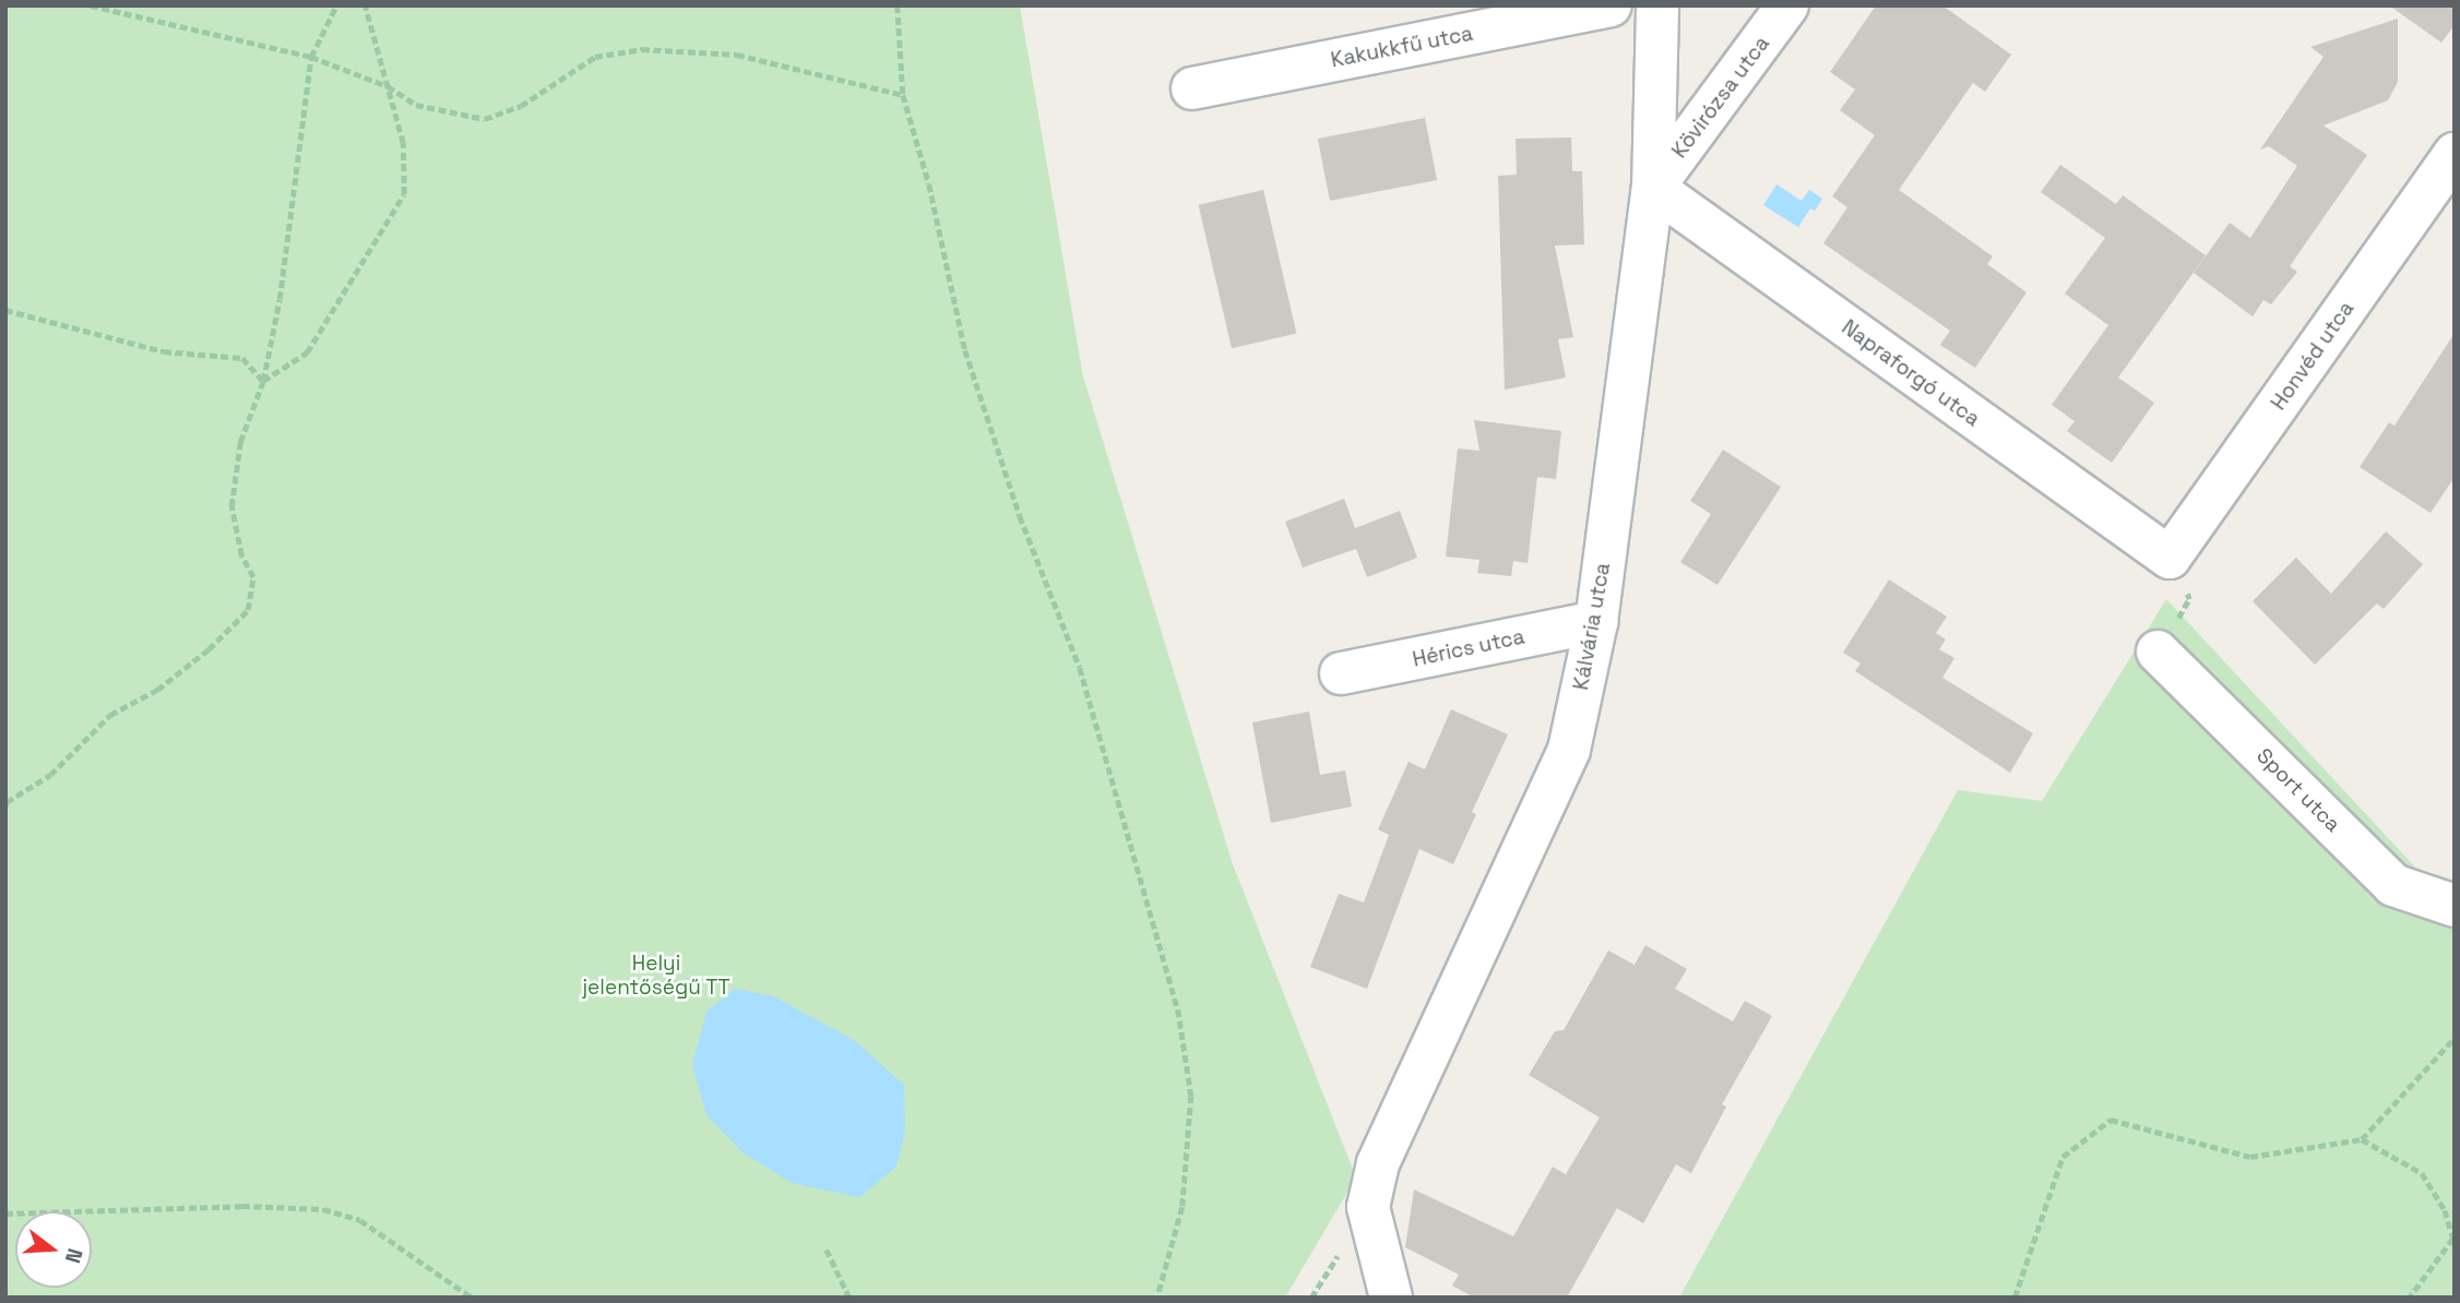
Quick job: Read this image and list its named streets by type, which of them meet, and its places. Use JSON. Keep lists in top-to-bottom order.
{
  "streets": {
    "street": [
      "Kakukkfű utca",
      "Kövirózsa utca",
      "Honvéd utca",
      "Napraforgó utca",
      "Kálvária utca",
      "Hérics utca",
      "Sport utca"
    ]
  },
  "crossings": [
    ["Kövirózsa utca", "Napraforgó utca"],
    ["Kövirózsa utca", "Kálvária utca"],
    ["Honvéd utca", "Napraforgó utca"],
    ["Napraforgó utca", "Kálvária utca"],
    ["Kálvária utca", "Hérics utca"]
  ],
  "parks": ["Helyi jelentőségű TT"],
  "north": "right"
}
